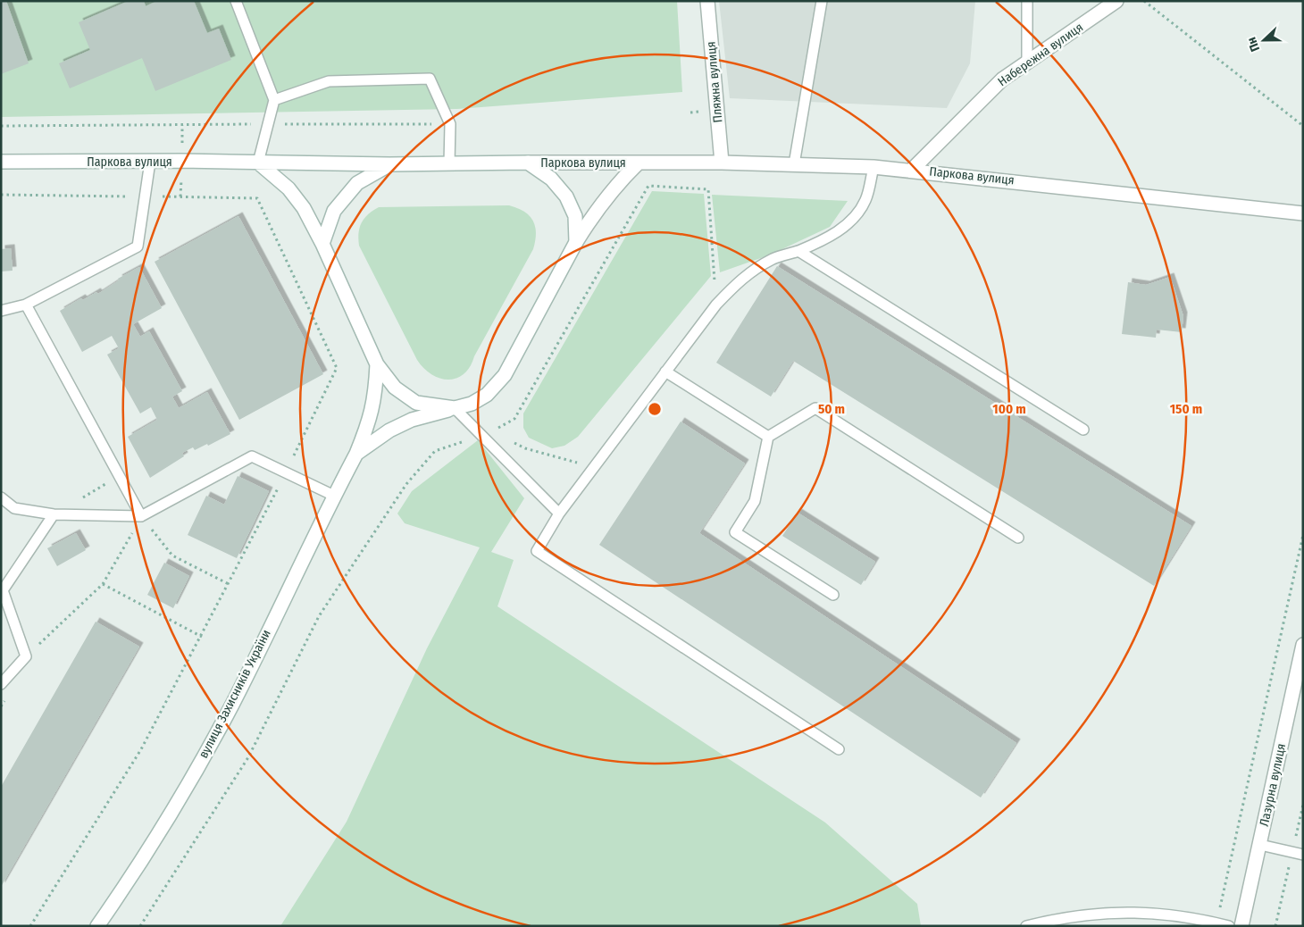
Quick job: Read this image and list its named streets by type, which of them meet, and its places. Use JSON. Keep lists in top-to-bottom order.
{
  "streets": {
    "street": [
      "Набережна вулиця",
      "Пляжна вулиця",
      "Паркова вулиця",
      "вулиця Захисників України",
      "Лазурна вулиця"
    ]
  },
  "crossings": [
    ["Набережна вулиця", "Паркова вулиця"],
    ["Пляжна вулиця", "Паркова вулиця"],
    ["Паркова вулиця", "вулиця Захисників України"]
  ],
  "north": "left",
  "rings": ["50 m", "100 m", "150 m"]
}
